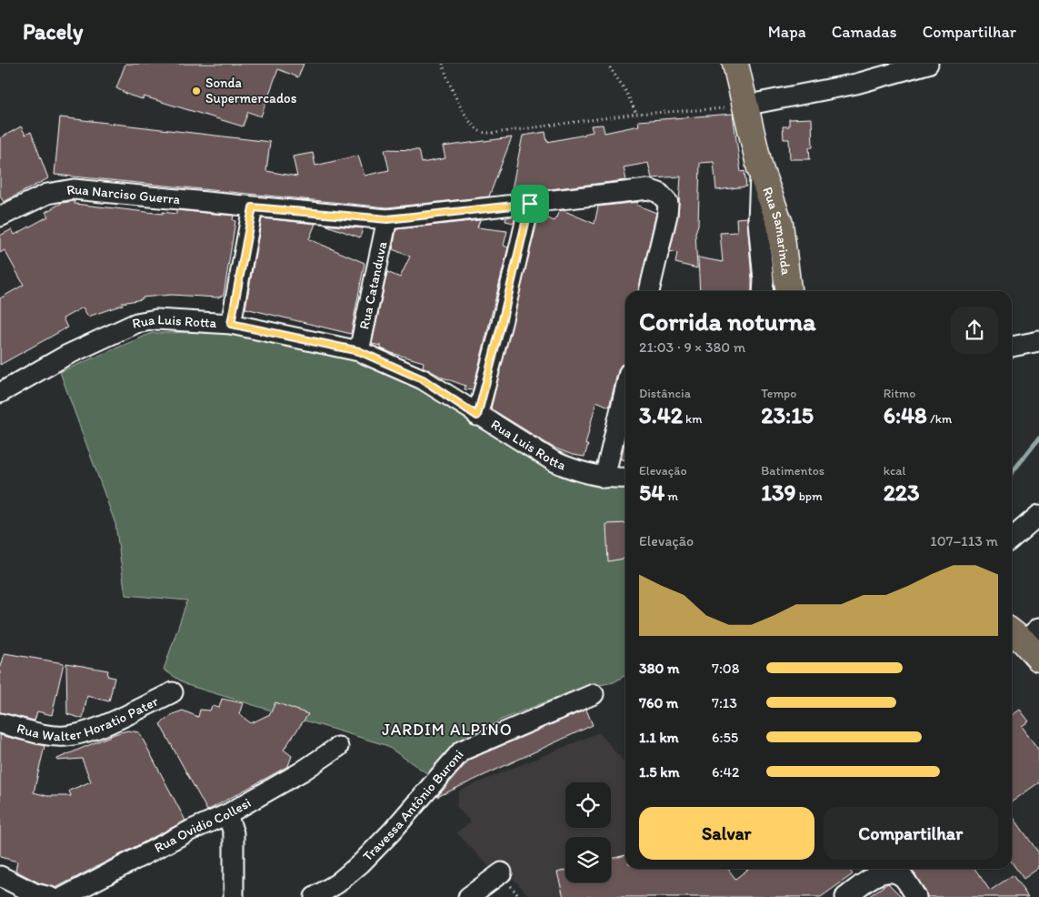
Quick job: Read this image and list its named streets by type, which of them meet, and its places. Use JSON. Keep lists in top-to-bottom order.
{
  "streets": {
    "main road": ["Rua Samarinda"],
    "street": [
      "Rua Narciso Guerra",
      "Rua Catanduva",
      "Rua Luis Rotta",
      "Rua Walter Horatio Pater",
      "Travessa Antônio Buroni",
      "Rua Ovidio Collesi"
    ]
  },
  "crossings": [
    ["Rua Narciso Guerra", "Rua Catanduva"],
    ["Rua Catanduva", "Rua Luis Rotta"]
  ],
  "districts": ["JARDIM ALPINO"],
  "places": ["Sonda Supermercados"],
  "page": {
    "header": "Pacely",
    "nav": ["Mapa", "Camadas", "Compartilhar"],
    "heading": ["Corrida noturna", "21:03 · 9 × 380 m"],
    "stats": [
      ["Distância", "3.42 km"],
      ["Tempo", "23:15"],
      ["Ritmo", "6:48 /km"],
      ["Elevação", "54 m"],
      ["Batimentos", "139 bpm"],
      ["kcal", "223"]
    ],
    "chart": ["Elevação", "107–113 m"],
    "list": [
      {
        "name": "380 m",
        "note": "7:08"
      },
      {
        "name": "760 m",
        "note": "7:13"
      },
      {
        "name": "1.1 km",
        "note": "6:55"
      },
      {
        "name": "1.5 km",
        "note": "6:42"
      }
    ],
    "buttons": ["Salvar", "Compartilhar"]
  }
}
